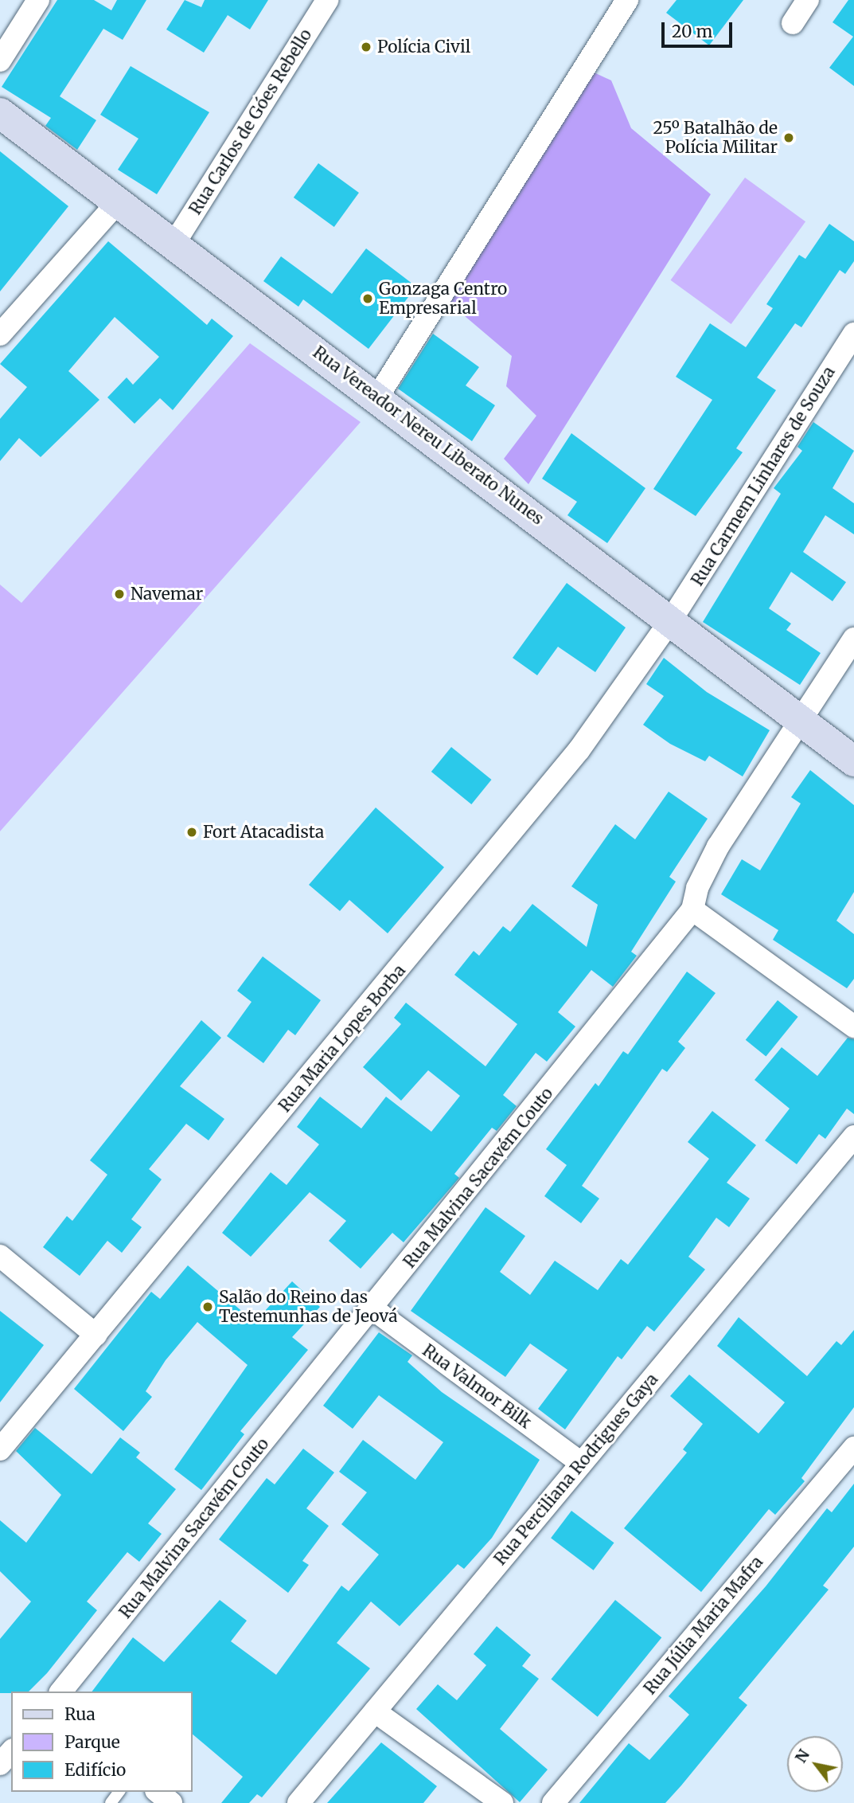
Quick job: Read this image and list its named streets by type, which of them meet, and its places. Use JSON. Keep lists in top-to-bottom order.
{
  "streets": {
    "main road": ["Rua Vereador Nereu Liberato Nunes"],
    "street": [
      "Rua Carlos de Góes Rebello",
      "Rua Carmem Linhares de Souza",
      "Rua Maria Lopes Borba",
      "Rua Malvina Sacavém Couto",
      "Rua Valmor Bilk",
      "Rua Perciliana Rodrigues Gaya",
      "Rua Júlia Maria Mafra"
    ]
  },
  "crossings": [
    ["Rua Carlos de Góes Rebello", "Rua Vereador Nereu Liberato Nunes"],
    ["Rua Vereador Nereu Liberato Nunes", "Rua Carmem Linhares de Souza"],
    ["Rua Vereador Nereu Liberato Nunes", "Rua Maria Lopes Borba"],
    ["Rua Vereador Nereu Liberato Nunes", "Rua Malvina Sacavém Couto"],
    ["Rua Carmem Linhares de Souza", "Rua Maria Lopes Borba"],
    ["Rua Malvina Sacavém Couto", "Rua Valmor Bilk"],
    ["Rua Valmor Bilk", "Rua Perciliana Rodrigues Gaya"]
  ],
  "places": [
    "Polícia Civil",
    "25º Batalhão de Polícia Militar",
    "Gonzaga Centro Empresarial",
    "Navemar",
    "Fort Atacadista",
    "Salão do Reino das Testemunhas de Jeová"
  ],
  "legend": ["Rua", "Parque", "Edifício"],
  "scale_bar": "20 m",
  "north": "top left"
}
